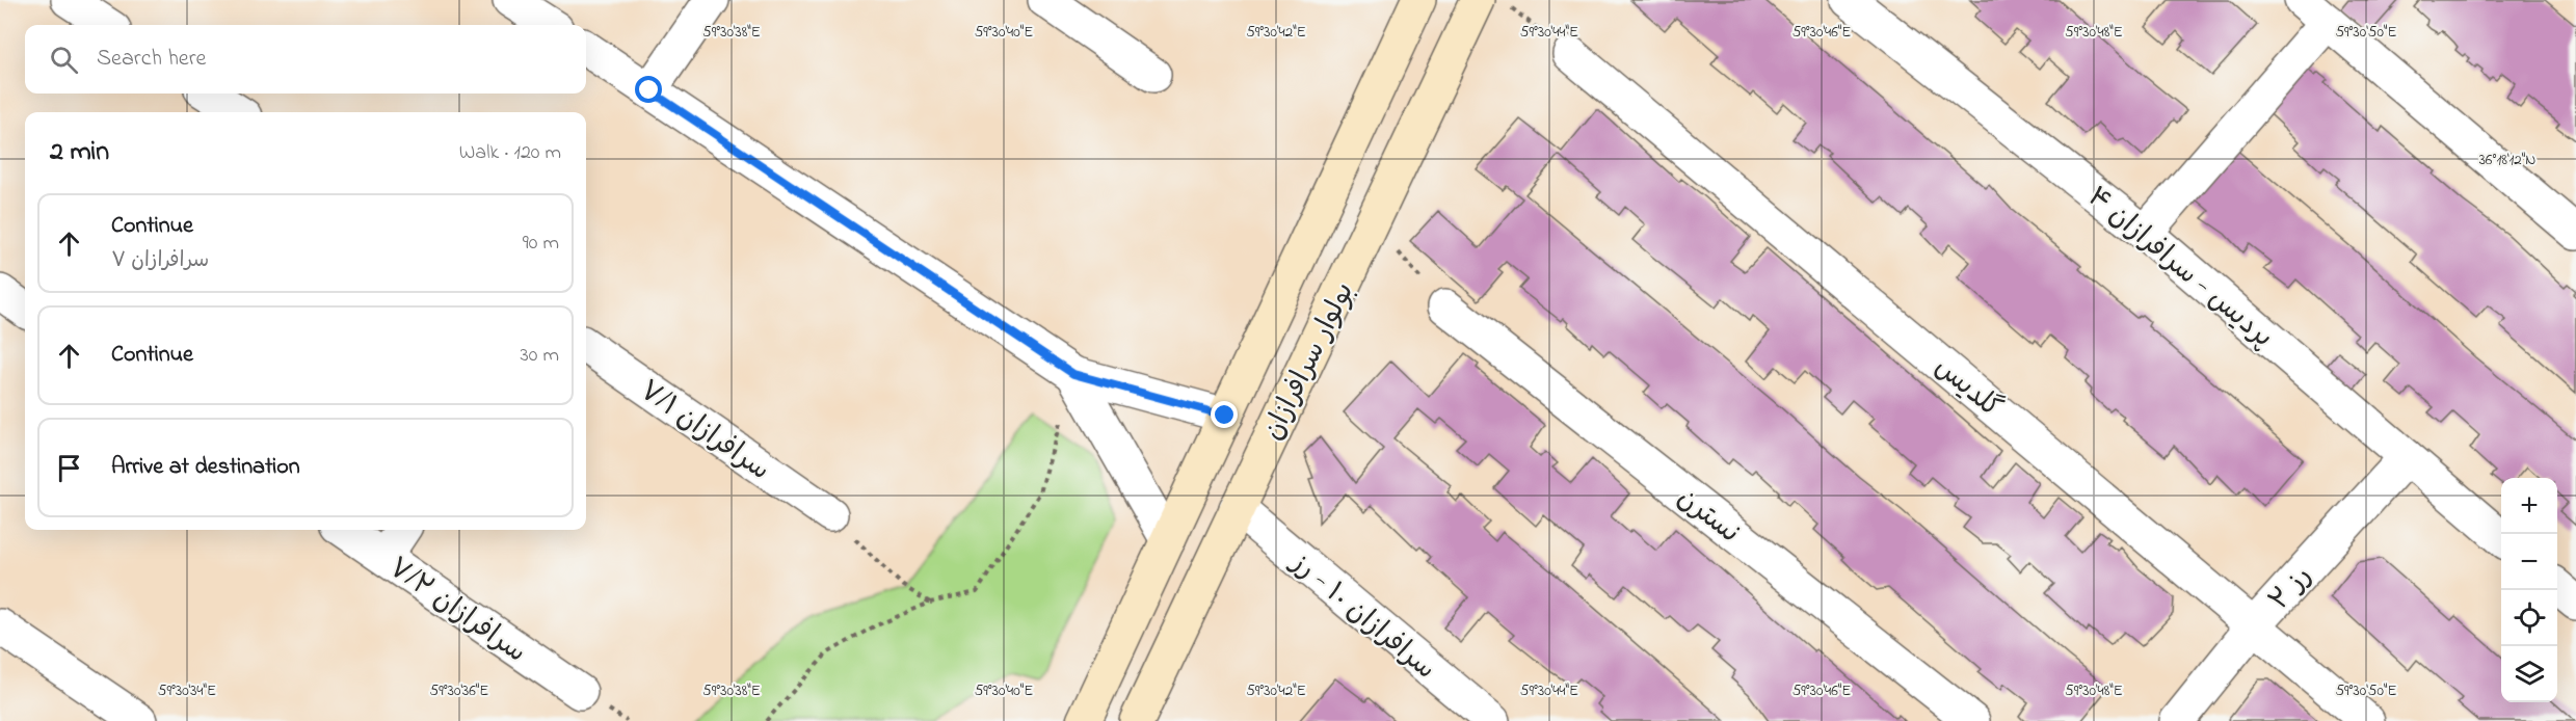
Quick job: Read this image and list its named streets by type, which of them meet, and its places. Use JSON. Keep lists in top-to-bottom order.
{
  "streets": {
    "main road": ["بولوار سرافرازان"],
    "street": [
      "پردیس - سرافرازان ۴",
      "گلدیس",
      "سرافرازان ۷/۱",
      "نسترن",
      "رز ۲",
      "سرافرازان ۷/۲",
      "سرافرازان ۱۰ - رز"
    ]
  },
  "crossings": [
    ["پردیس - سرافرازان ۴", "رز ۲"],
    ["بولوار سرافرازان", "سرافرازان ۱۰ - رز"],
    ["گلدیس", "رز ۲"]
  ],
  "page": {
    "search": "Search here",
    "heading": ["2 min", "Walk · 120 m"],
    "list": [
      ["Continue", "سرافرازان ۷", "90 m"],
      ["Continue", "30 m"],
      "Arrive at destination"
    ],
    "map_buttons": ["+", "−"]
  },
  "coordinates": [
    "59°30'38\"E",
    "59°30'40\"E",
    "59°30'42\"E",
    "59°30'44\"E",
    "59°30'46\"E",
    "59°30'48\"E",
    "59°30'50\"E",
    "36°18'12\"N",
    "59°30'34\"E",
    "59°30'36\"E"
  ]
}
